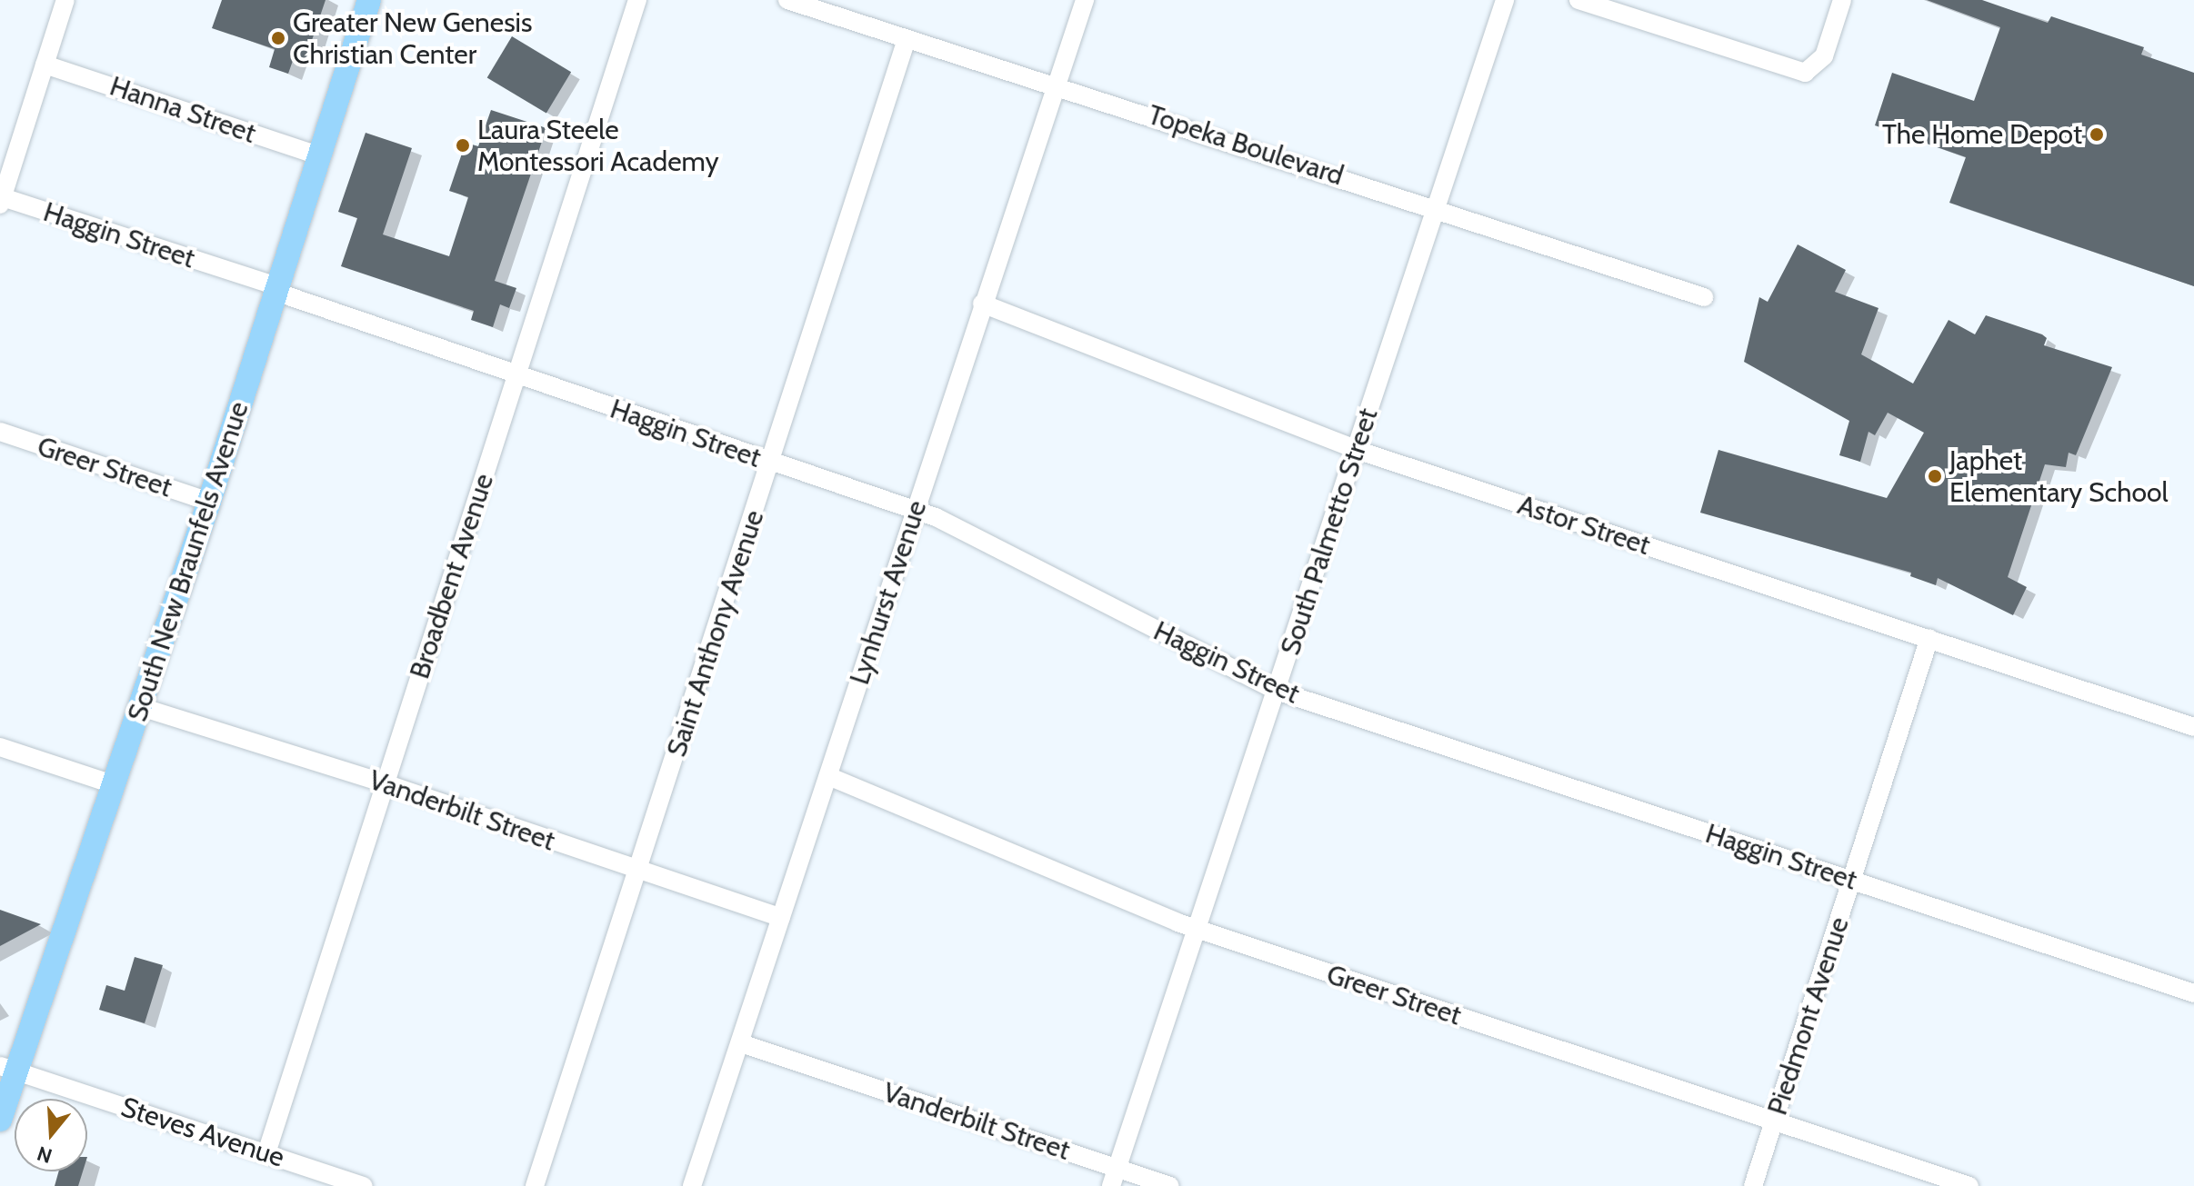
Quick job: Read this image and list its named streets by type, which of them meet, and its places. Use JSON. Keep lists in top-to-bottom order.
{
  "streets": {
    "main road": ["South New Braunfels Avenue"],
    "street": [
      "Hanna Street",
      "Topeka Boulevard",
      "Haggin Street",
      "Greer Street",
      "Astor Street",
      "South Palmetto Street",
      "Broadbent Avenue",
      "Lynhurst Avenue",
      "Saint Anthony Avenue",
      "Vanderbilt Street",
      "Piedmont Avenue",
      "Steves Avenue"
    ]
  },
  "crossings": [
    ["Hanna Street", "South New Braunfels Avenue"],
    ["Topeka Boulevard", "South Palmetto Street"],
    ["Topeka Boulevard", "Lynhurst Avenue"],
    ["Topeka Boulevard", "Saint Anthony Avenue"],
    ["Haggin Street", "South Palmetto Street"],
    ["Haggin Street", "South New Braunfels Avenue"],
    ["Haggin Street", "Broadbent Avenue"],
    ["Haggin Street", "Lynhurst Avenue"],
    ["Haggin Street", "Saint Anthony Avenue"],
    ["Haggin Street", "Piedmont Avenue"],
    ["Greer Street", "South Palmetto Street"],
    ["Greer Street", "South New Braunfels Avenue"],
    ["Greer Street", "Lynhurst Avenue"],
    ["Greer Street", "Piedmont Avenue"],
    ["Astor Street", "South Palmetto Street"],
    ["Astor Street", "Lynhurst Avenue"],
    ["Astor Street", "Piedmont Avenue"],
    ["South Palmetto Street", "Vanderbilt Street"],
    ["South New Braunfels Avenue", "Vanderbilt Street"],
    ["South New Braunfels Avenue", "Steves Avenue"],
    ["Broadbent Avenue", "Vanderbilt Street"],
    ["Broadbent Avenue", "Steves Avenue"],
    ["Lynhurst Avenue", "Vanderbilt Street"],
    ["Saint Anthony Avenue", "Vanderbilt Street"]
  ],
  "places": [
    "Greater New Genesis Christian Center",
    "The Home Depot",
    "Laura Steele Montessori Academy",
    "Japhet Elementary School"
  ],
  "north": "bottom"
}
